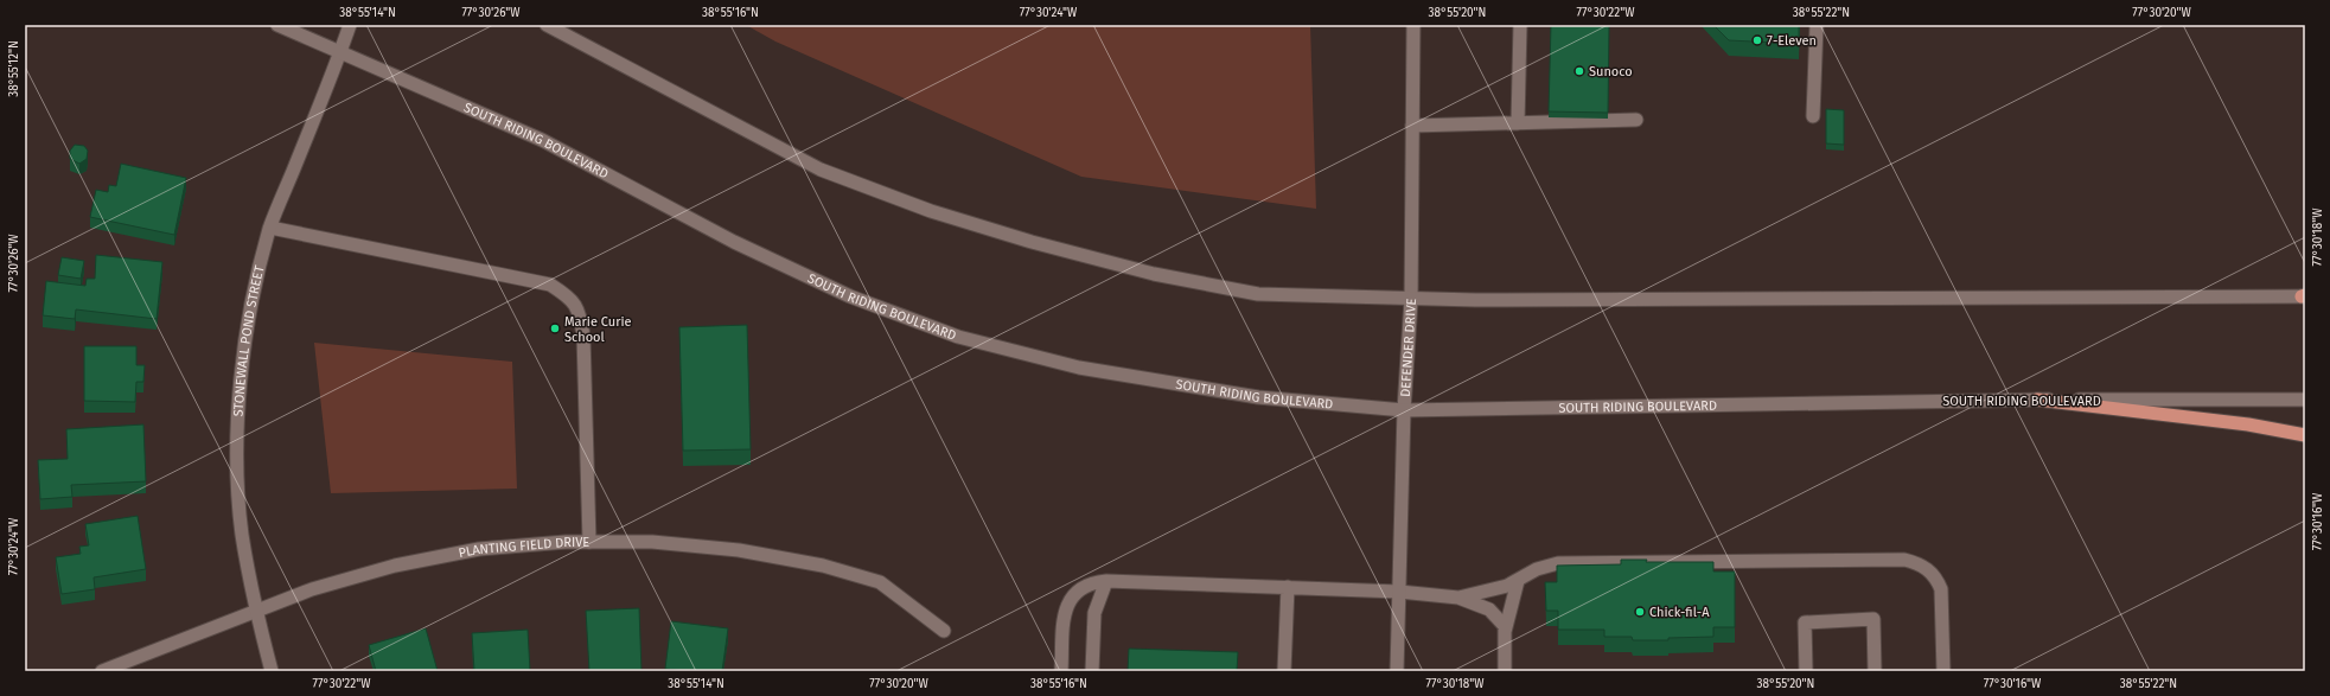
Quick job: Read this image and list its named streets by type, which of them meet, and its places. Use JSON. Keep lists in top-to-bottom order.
{
  "streets": {
    "street": [
      "SOUTH RIDING BOULEVARD",
      "STONEWALL POND STREET",
      "DEFENDER DRIVE",
      "PLANTING FIELD DRIVE"
    ]
  },
  "crossings": [
    ["SOUTH RIDING BOULEVARD", "STONEWALL POND STREET"],
    ["SOUTH RIDING BOULEVARD", "DEFENDER DRIVE"],
    ["STONEWALL POND STREET", "PLANTING FIELD DRIVE"]
  ],
  "places": [
    "7-Eleven",
    "Sunoco",
    "Marie Curie School",
    "Chick-fil-A"
  ],
  "coordinates": [
    "38°55'14\"N",
    "77°30'26\"W",
    "38°55'16\"N",
    "77°30'24\"W",
    "38°55'20\"N",
    "77°30'22\"W",
    "38°55'22\"N",
    "77°30'20\"W",
    "38°55'12\"N",
    "77°30'18\"W",
    "77°30'16\"W"
  ]
}
